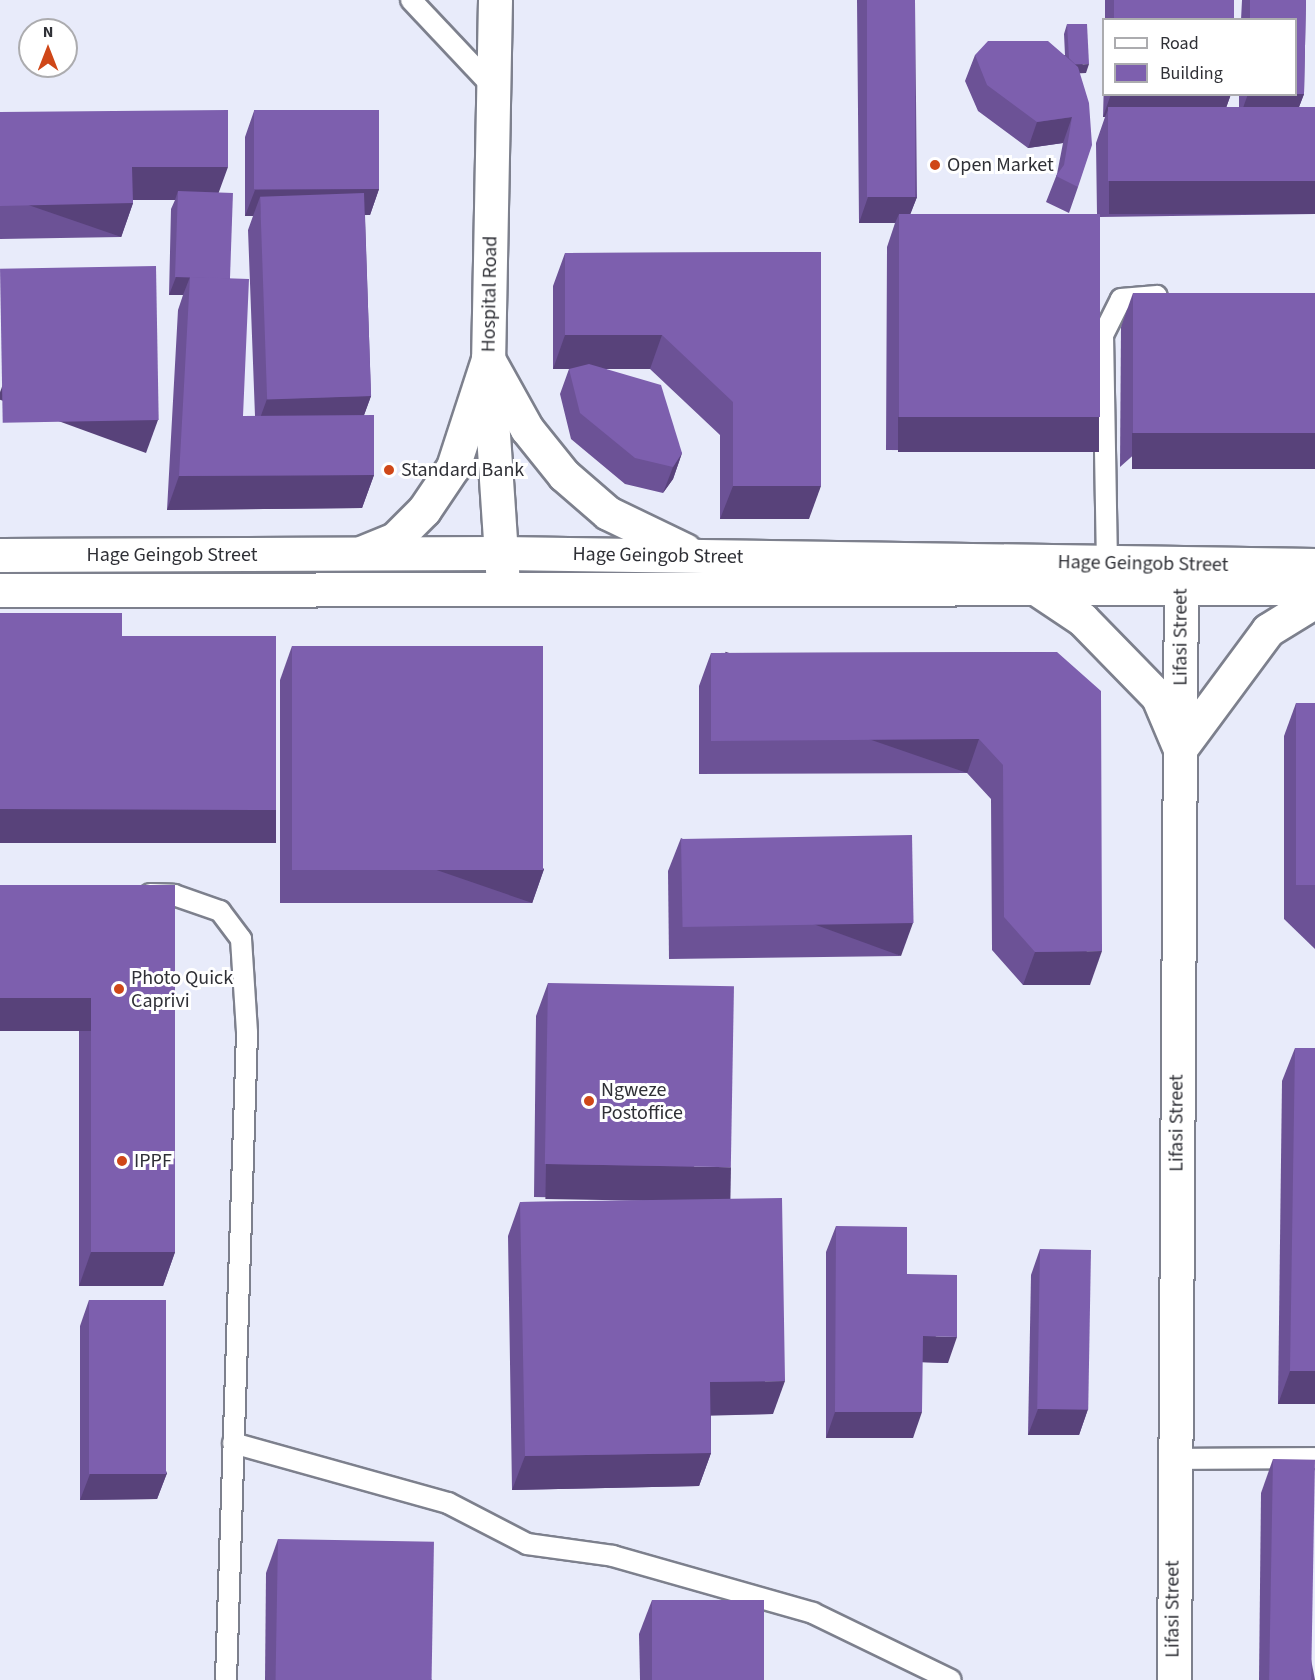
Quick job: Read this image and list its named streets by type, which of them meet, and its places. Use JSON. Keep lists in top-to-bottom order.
{
  "streets": {
    "street": ["Hospital Road", "Hage Geingob Street", "Lifasi Street"]
  },
  "crossings": [
    ["Hospital Road", "Hage Geingob Street"],
    ["Hage Geingob Street", "Lifasi Street"]
  ],
  "places": [
    "Open Market",
    "Standard Bank",
    "Photo Quick Caprivi",
    "Ngweze Postoffice",
    "IPPF"
  ],
  "legend": ["Road", "Building"],
  "north": "top"
}
